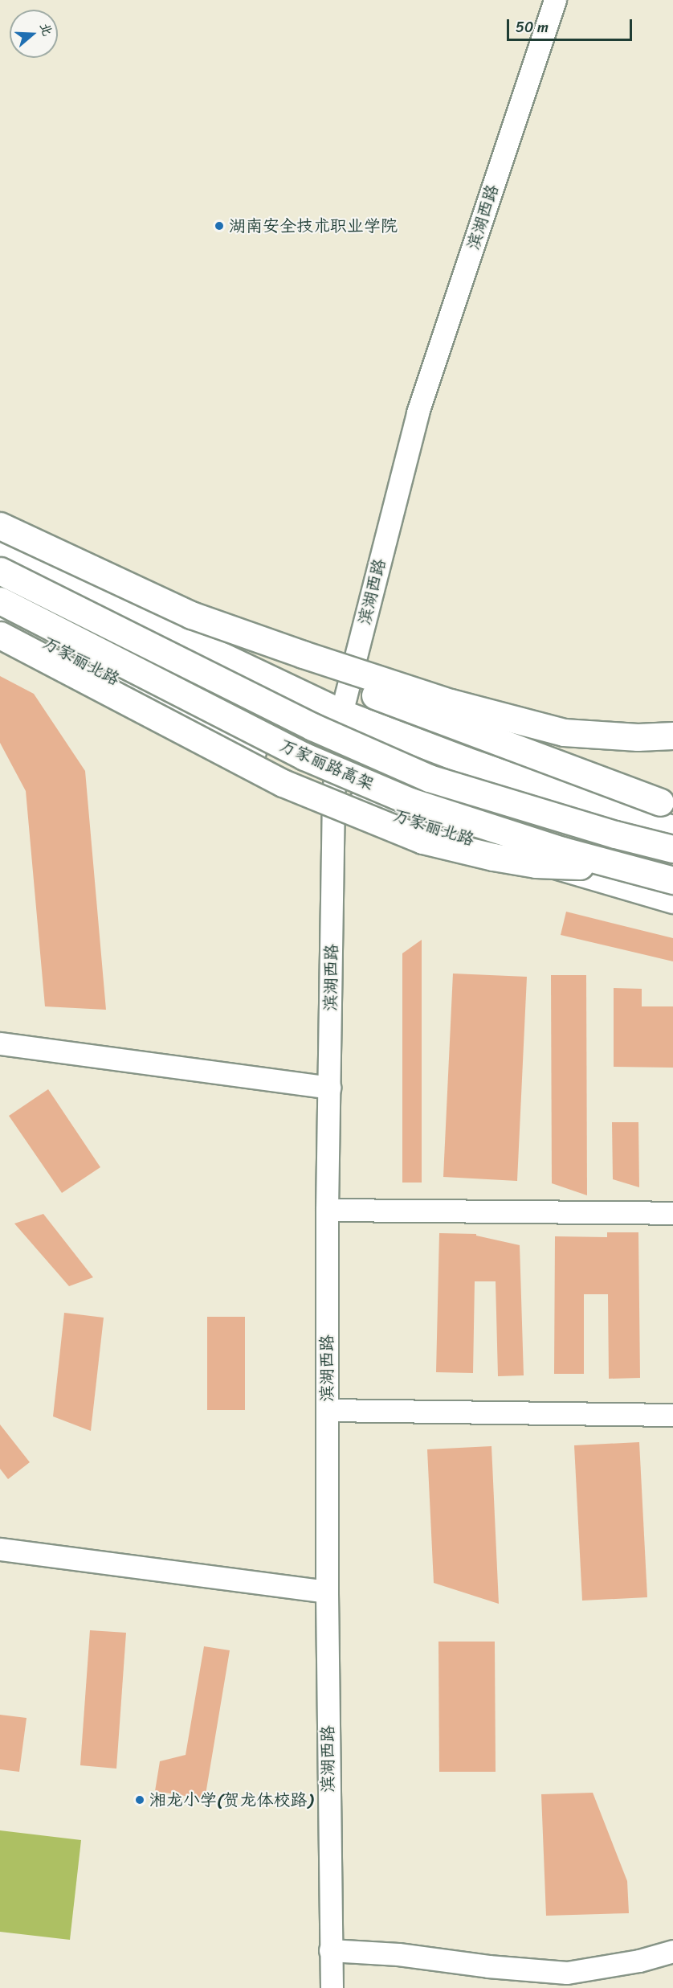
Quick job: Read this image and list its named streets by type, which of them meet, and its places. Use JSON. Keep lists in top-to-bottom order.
{
  "streets": {
    "main road": ["万家丽北路", "万家丽路高架"],
    "street": ["滨湖西路"]
  },
  "crossings": [
    ["滨湖西路", "万家丽北路"]
  ],
  "places": ["湖南安全技术职业学院", "湘龙小学(贺龙体校路)"],
  "scale_bar": "50 m",
  "north": "right"
}
